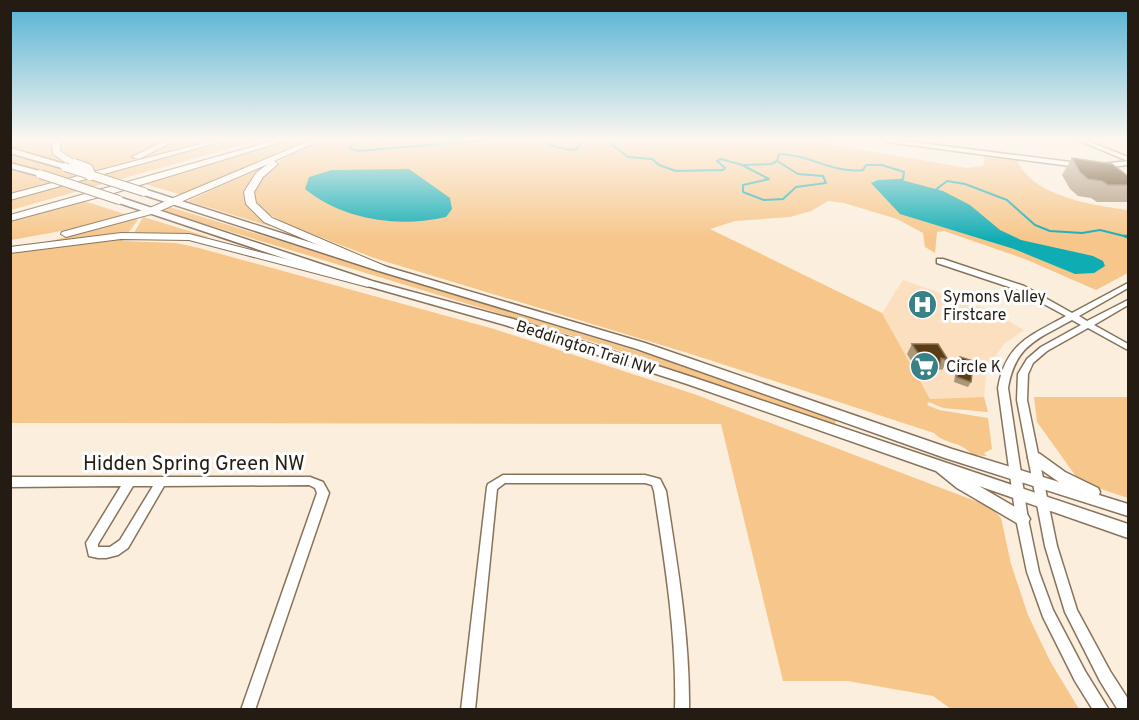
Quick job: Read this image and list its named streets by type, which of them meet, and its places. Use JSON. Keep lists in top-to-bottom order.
{
  "streets": {
    "main road": ["Beddington Trail NW"],
    "street": ["Hidden Spring Green NW"]
  },
  "places": {
    "hospital": ["Symons Valley Firstcare"],
    "supermarket": ["Circle K"]
  }
}
